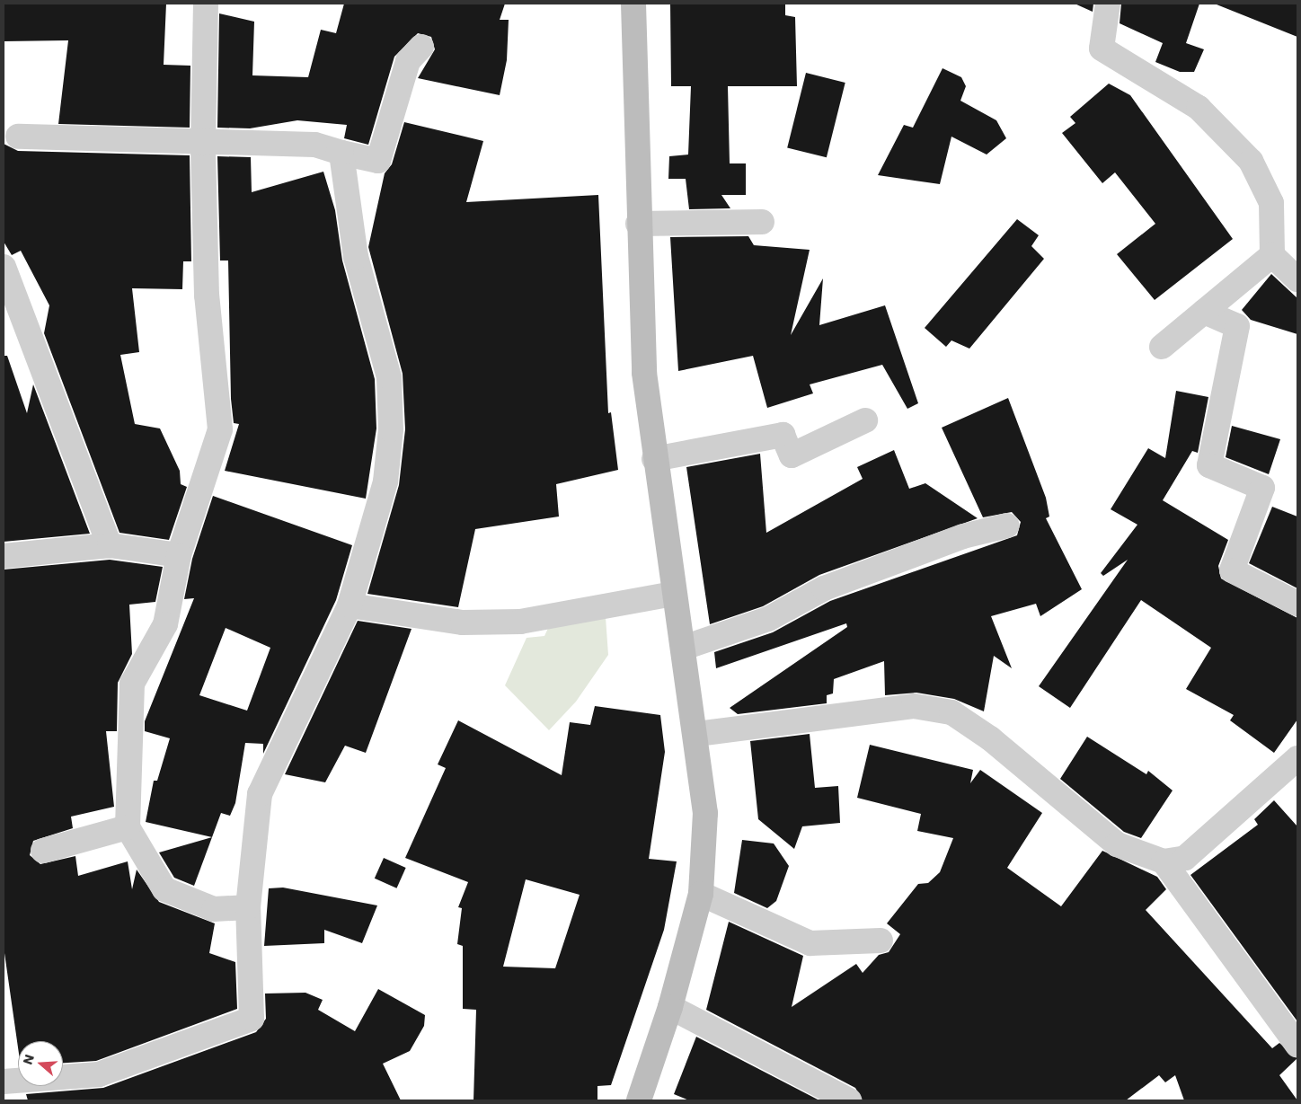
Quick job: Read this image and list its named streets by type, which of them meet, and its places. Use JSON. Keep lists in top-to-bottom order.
{
  "north": "left"
}
